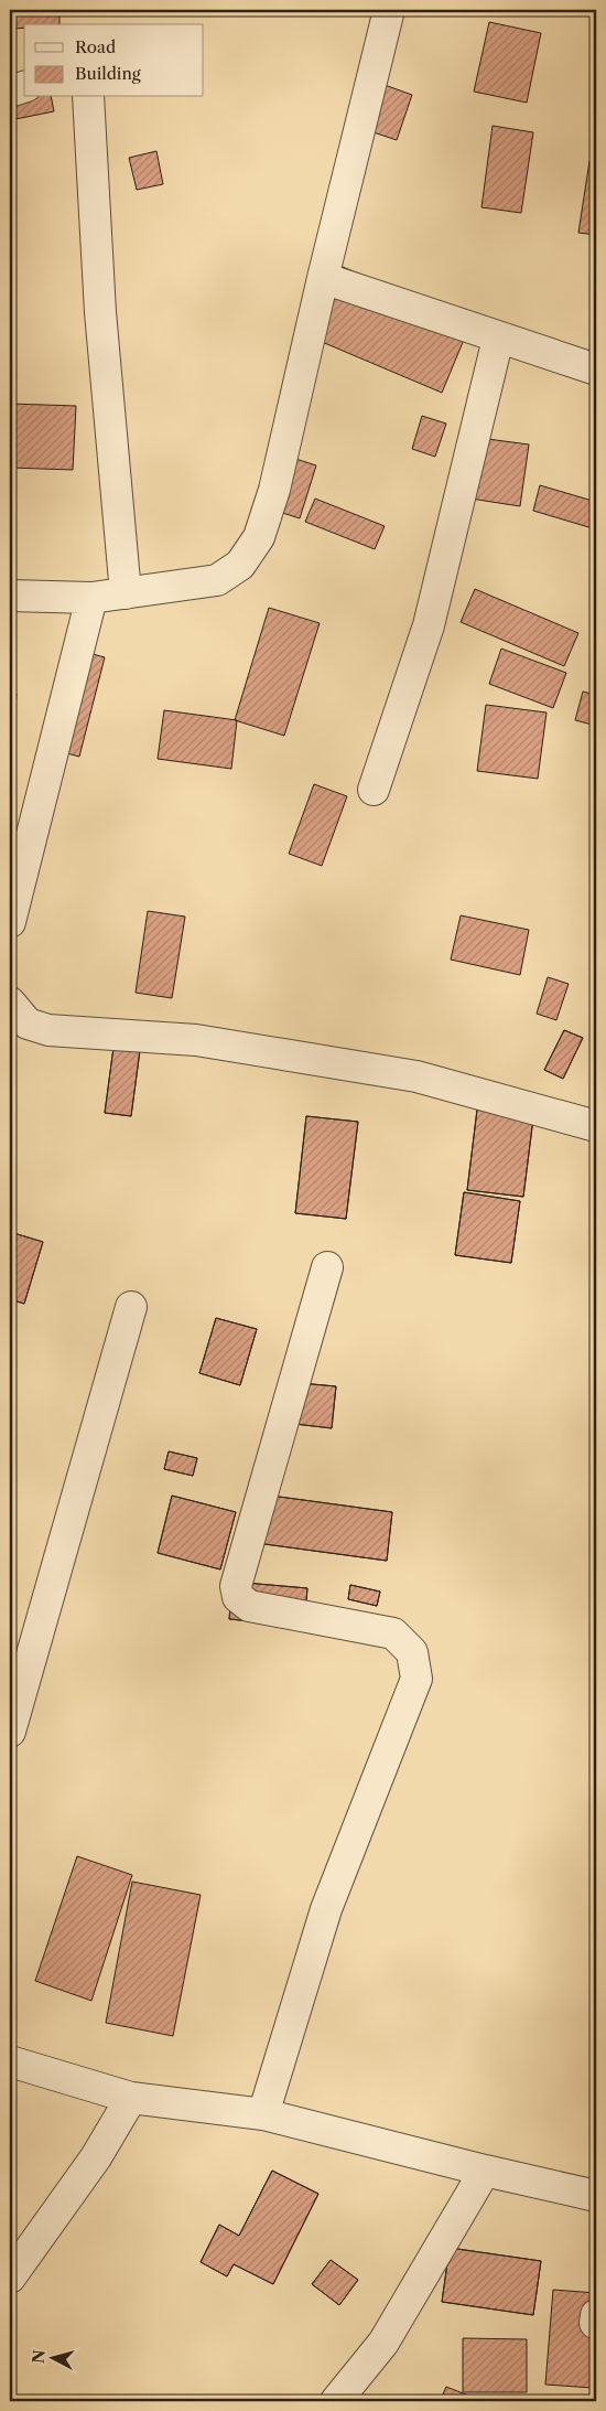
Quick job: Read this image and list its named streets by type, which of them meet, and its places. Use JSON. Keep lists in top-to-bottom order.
{
  "legend": ["Road", "Building"],
  "north": "left"
}
